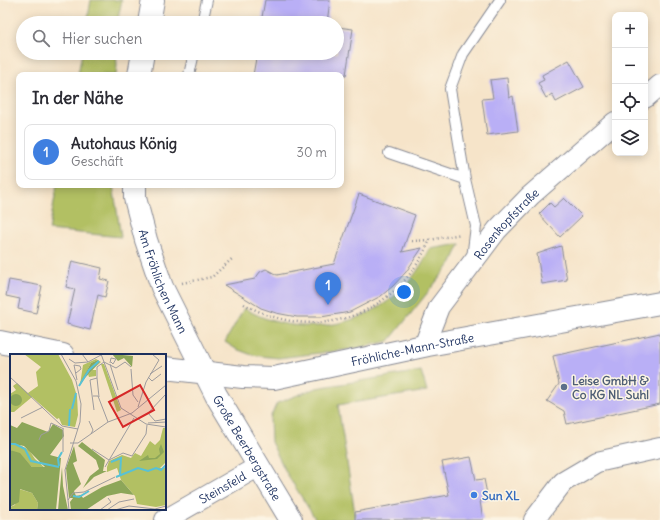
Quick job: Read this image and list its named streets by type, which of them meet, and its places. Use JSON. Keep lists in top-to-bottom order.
{
  "streets": {
    "street": [
      "Rosenkopfstraße",
      "Am Fröhlichen Mann",
      "Fröhliche-Mann-Straße",
      "Große Beerbergstraße",
      "Steinsfeld"
    ]
  },
  "crossings": [
    ["Rosenkopfstraße", "Fröhliche-Mann-Straße"],
    ["Am Fröhlichen Mann", "Fröhliche-Mann-Straße"],
    ["Am Fröhlichen Mann", "Große Beerbergstraße"],
    ["Fröhliche-Mann-Straße", "Große Beerbergstraße"],
    ["Große Beerbergstraße", "Steinsfeld"]
  ],
  "places": ["Leise GmbH & Co KG NL Suhl", "Sun XL"],
  "page": {
    "map_buttons": ["+", "−"],
    "search": "Hier suchen",
    "heading": "In der Nähe",
    "list": [
      {
        "mark": "1",
        "name": "Autohaus König",
        "note": "Geschäft",
        "value": "30 m"
      }
    ],
    "pins": "1"
  }
}
